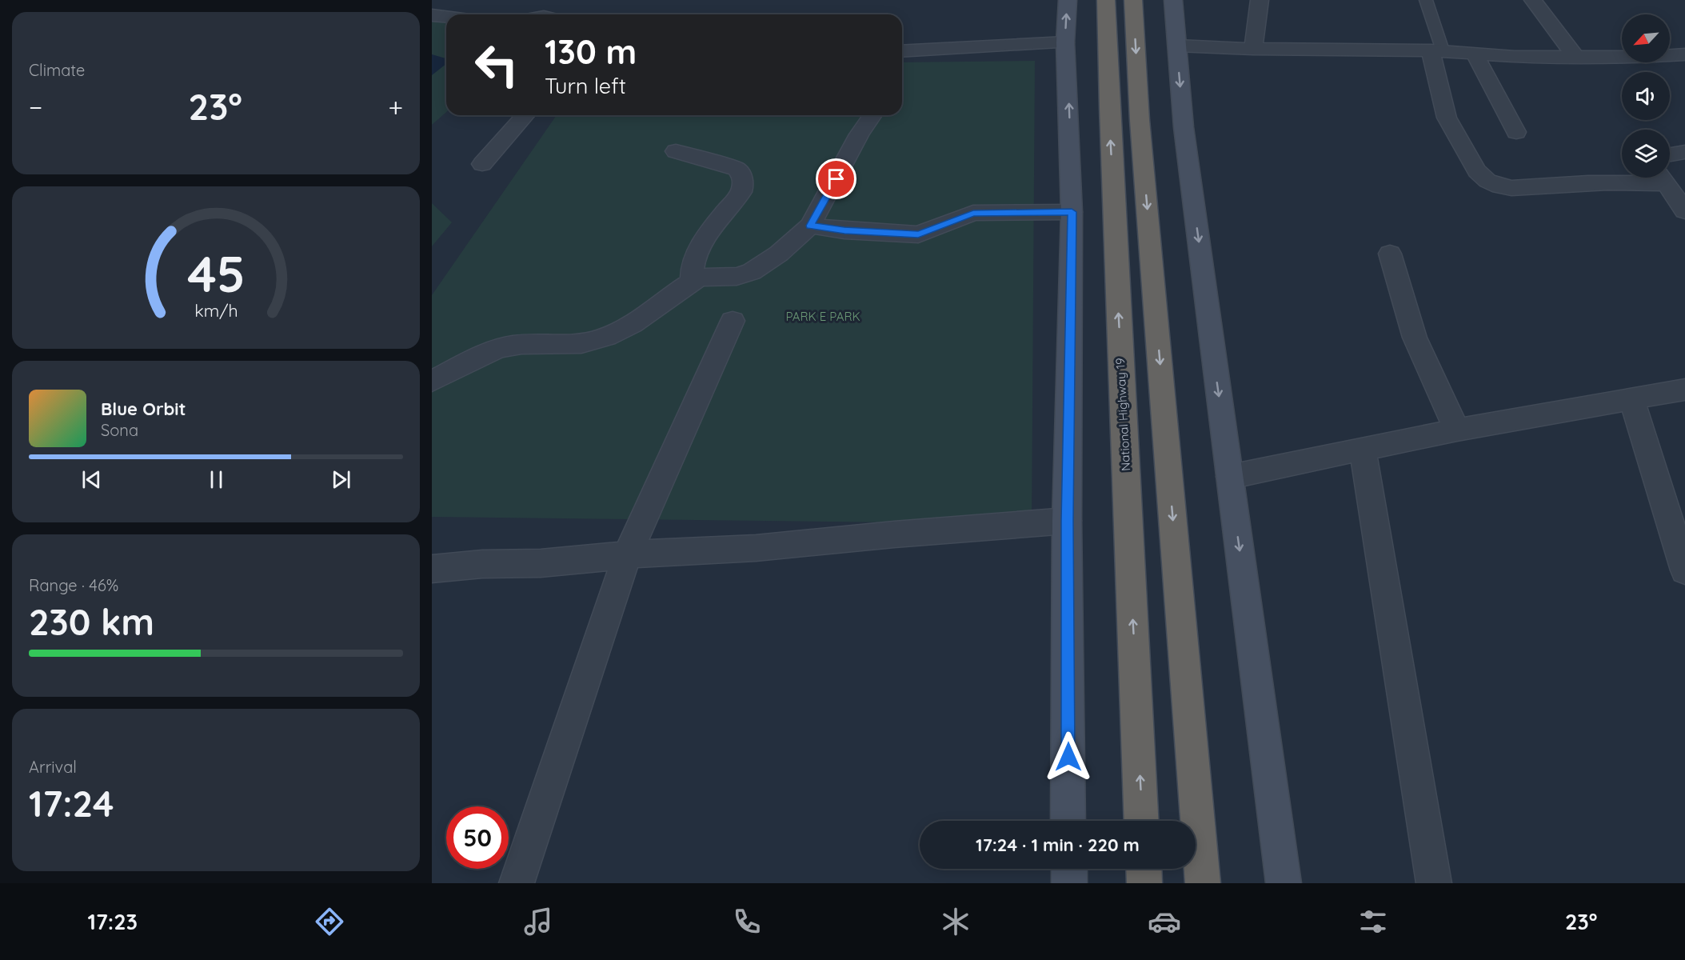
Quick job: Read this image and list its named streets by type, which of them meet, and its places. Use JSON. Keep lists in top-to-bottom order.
{
  "streets": {
    "highway": ["National Highway 19"]
  },
  "parks": ["PARK E PARK"],
  "north": "bottom left",
  "page": {
    "tile": [
      "Climate",
      ["Range · 46%", "230 km"],
      ["Arrival", "17:24"]
    ],
    "turn": ["130 m", "Turn left"],
    "heat": ["−", "23°", "+"],
    "song": ["Blue Orbit", "Sona"],
    "limit": "50",
    "trip": "17:24 · 1 min · 220 m",
    "tabs": ["17:23", "23°"],
    "gauge": ["45", "km/h"]
  }
}
